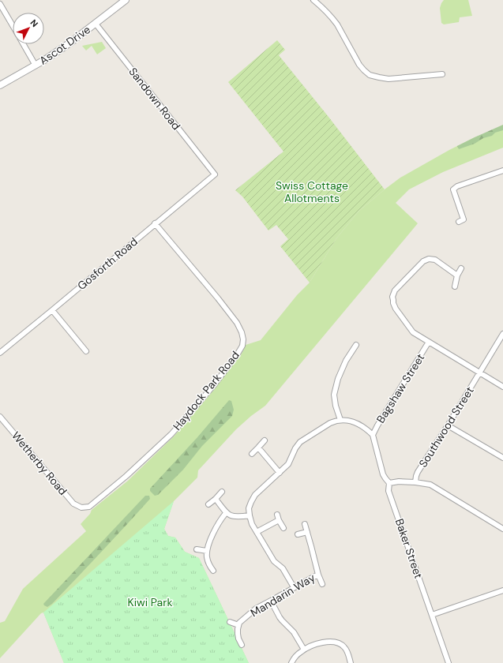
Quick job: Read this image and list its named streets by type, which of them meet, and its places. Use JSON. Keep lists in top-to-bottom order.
{
  "streets": {
    "street": [
      "Ascot Drive",
      "Sandown Road",
      "Gosforth Road",
      "Bagshaw Street",
      "Haydock Park Road",
      "Southwood Street",
      "Wetherby Road",
      "Baker Street",
      "Mandarin Way"
    ]
  },
  "crossings": [
    ["Ascot Drive", "Sandown Road"],
    ["Sandown Road", "Gosforth Road"],
    ["Gosforth Road", "Haydock Park Road"],
    ["Bagshaw Street", "Baker Street"],
    ["Haydock Park Road", "Wetherby Road"]
  ],
  "parks": ["Swiss Cottage Allotments", "Kiwi Park"],
  "north": "top right"
}
